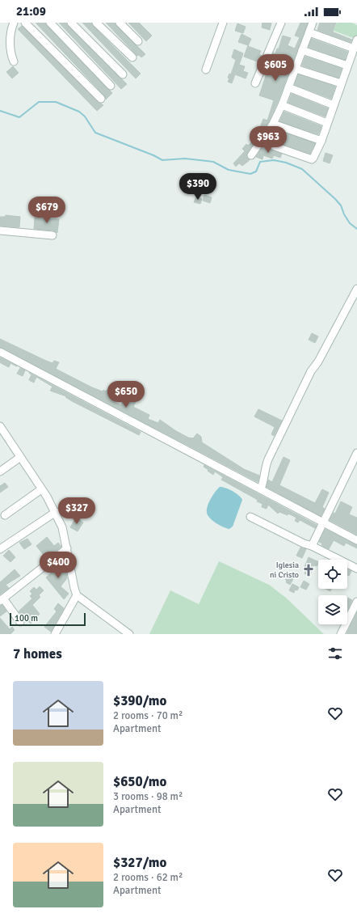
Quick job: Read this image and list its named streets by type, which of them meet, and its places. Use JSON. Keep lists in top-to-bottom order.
{
  "places": {
    "church": ["Iglesia ni Cristo"]
  },
  "scale_bar": "100 m",
  "page": {
    "status": "21:09",
    "price": [
      "$605",
      "$963",
      "$390",
      "$679",
      "$650",
      "$327",
      "$400"
    ],
    "scale": "100 m",
    "heading": "7 homes",
    "list": [
      {
        "name": "$390/mo",
        "note": "2 rooms · 70 m² · Apartment"
      },
      {
        "name": "$650/mo",
        "note": "3 rooms · 98 m² · Apartment"
      },
      {
        "name": "$327/mo",
        "note": "2 rooms · 62 m² · Apartment"
      }
    ]
  }
}
